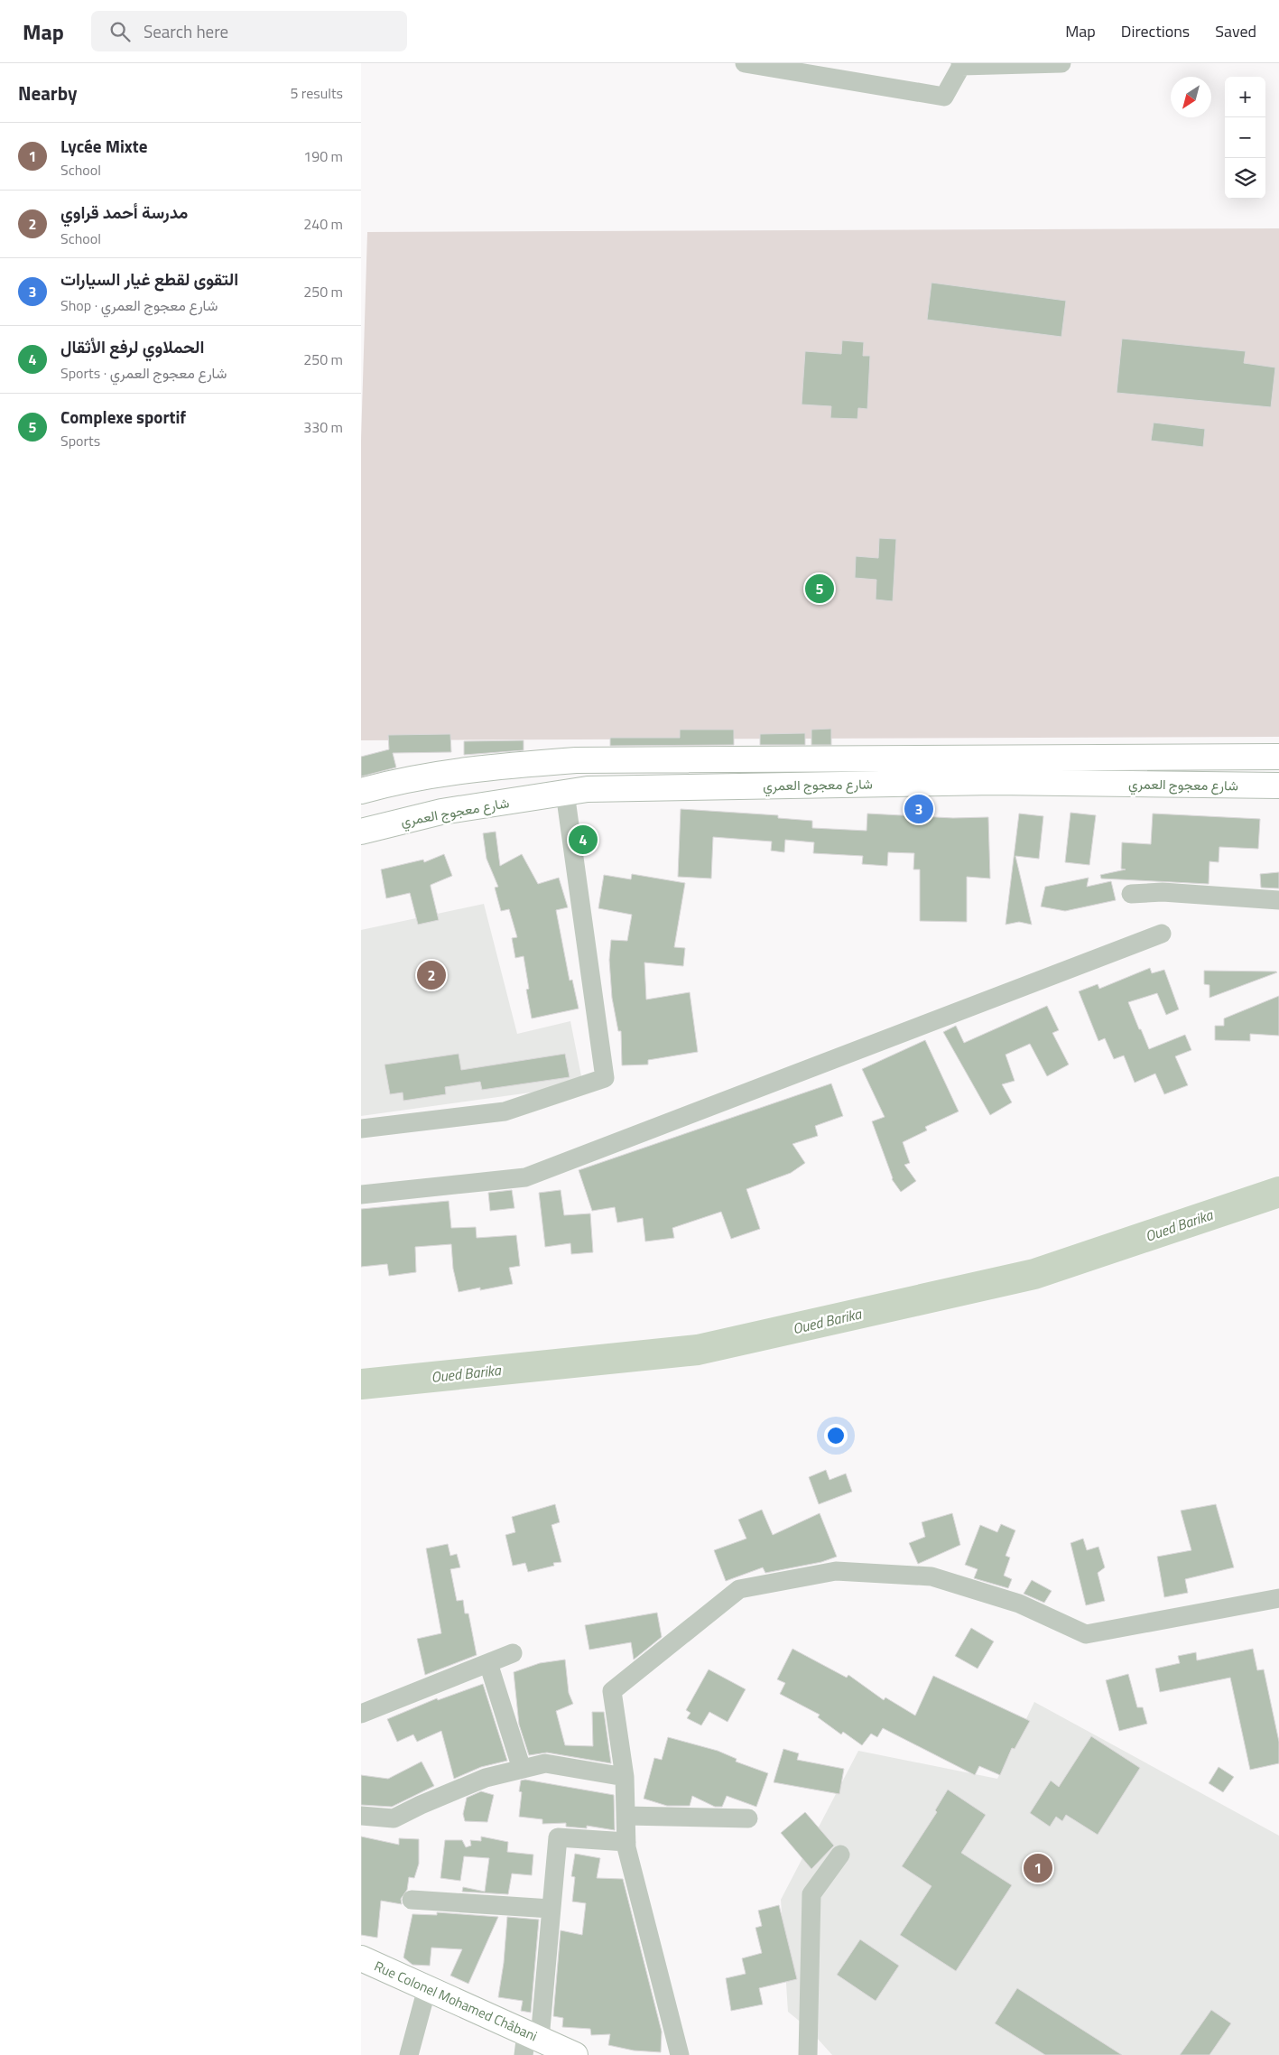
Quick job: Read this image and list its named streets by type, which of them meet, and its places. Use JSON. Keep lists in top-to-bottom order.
{
  "streets": {
    "main road": ["شارع معجوج العمري", "Rue Colonel Mohamed Châbani"]
  },
  "water": ["Oued Barika"],
  "north": "bottom left",
  "page": {
    "header": "Map",
    "search": "Search here",
    "nav": ["Map", "Directions", "Saved"],
    "heading": ["Nearby", "5 results"],
    "map_buttons": ["+", "−"],
    "list": [
      {
        "mark": "1",
        "name": "Lycée Mixte",
        "note": "School",
        "value": "190 m"
      },
      {
        "mark": "2",
        "name": "مدرسة أحمد قراوي",
        "note": "School",
        "value": "240 m"
      },
      {
        "mark": "3",
        "name": "التقوى لقطع غيار السيارات",
        "note": "Shop · شارع معجوج العمري",
        "value": "250 m"
      },
      {
        "mark": "4",
        "name": "الحملاوي لرفع الأثقال",
        "note": "Sports · شارع معجوج العمري",
        "value": "250 m"
      },
      {
        "mark": "5",
        "name": "Complexe sportif",
        "note": "Sports",
        "value": "330 m"
      }
    ],
    "pins": [
      "5",
      "3",
      "4",
      "2",
      "1"
    ]
  }
}
